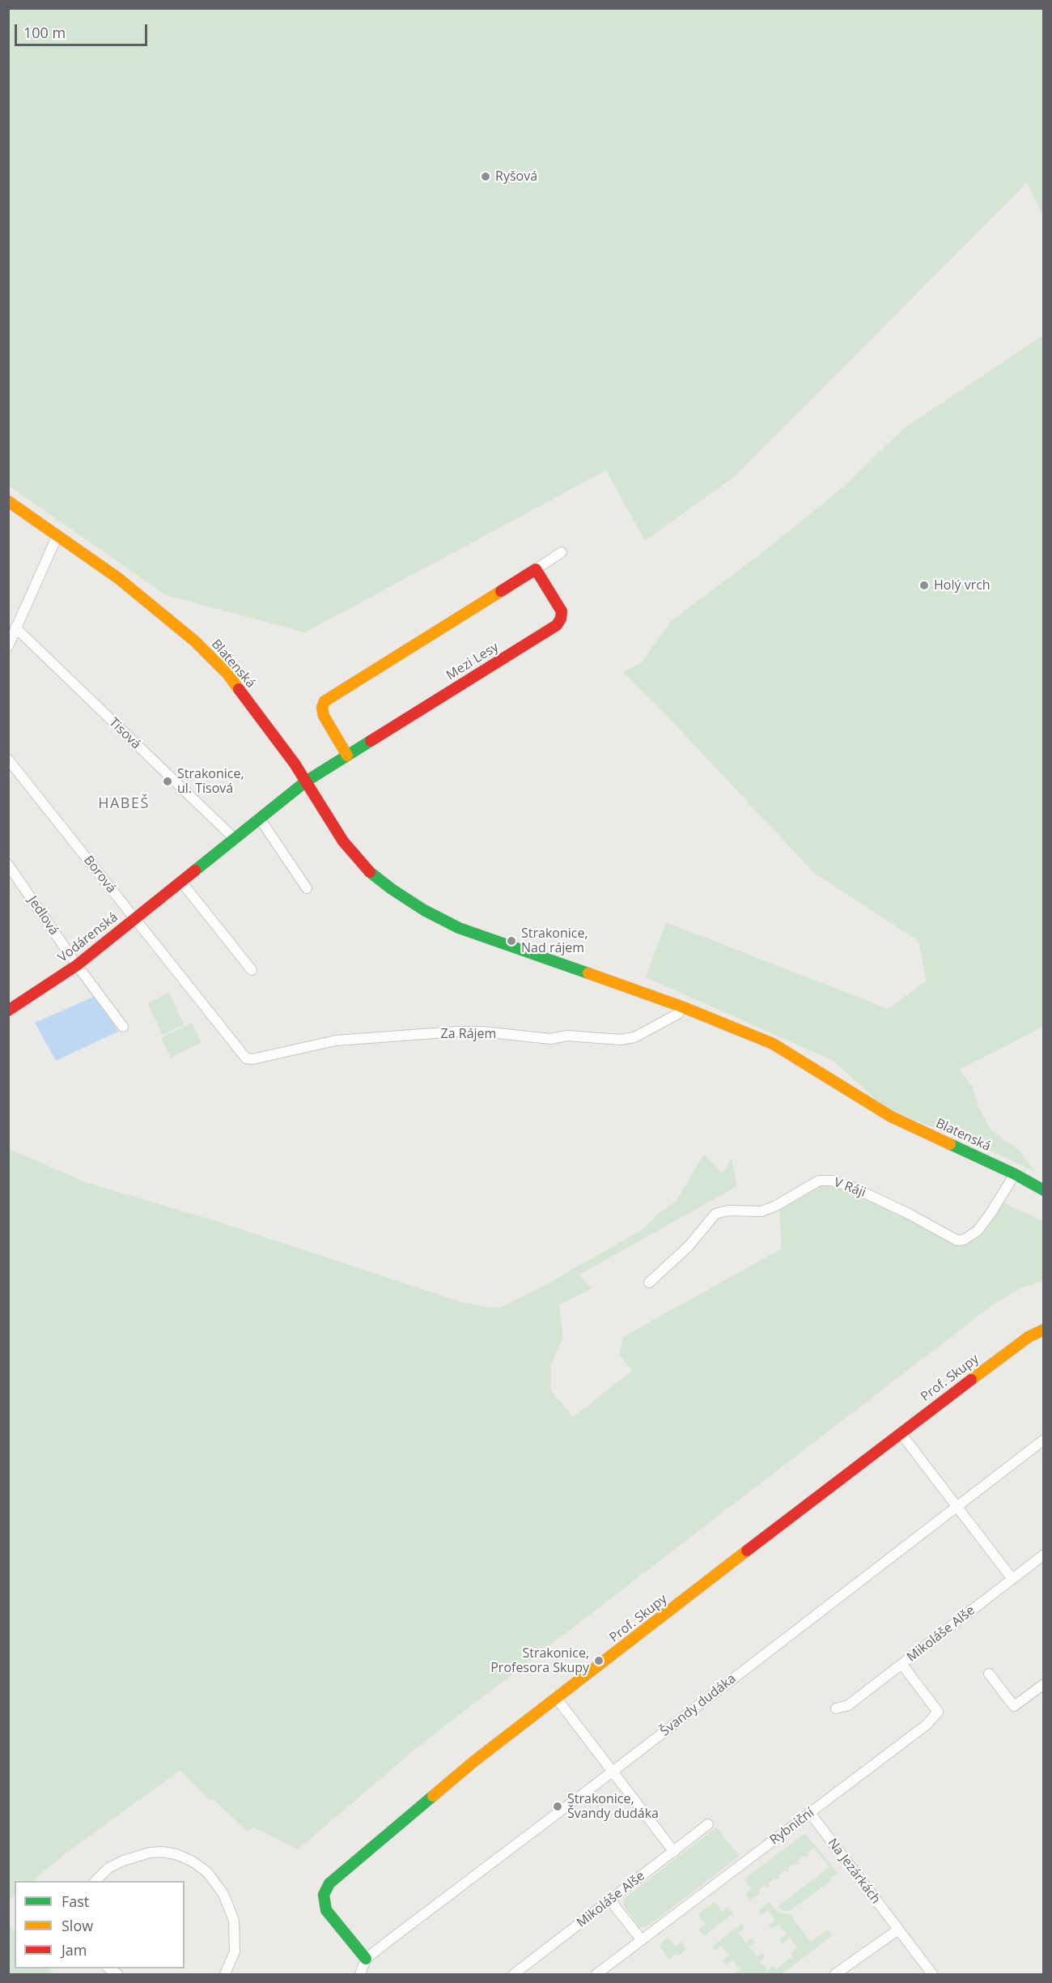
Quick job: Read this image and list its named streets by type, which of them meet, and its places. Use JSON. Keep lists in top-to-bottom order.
{
  "streets": {
    "street": [
      "Mezi Lesy",
      "Blatenská",
      "Tisová",
      "Borová",
      "Jedlová",
      "Vodárenská",
      "Za Rájem",
      "V Ráji",
      "Prof. Skupy",
      "Mikoláše Alše",
      "Švandy dudáka",
      "Rybniční",
      "Na Jezárkách"
    ]
  },
  "crossings": [
    ["Mezi Lesy", "Blatenská"],
    ["Mezi Lesy", "Vodárenská"],
    ["Blatenská", "Vodárenská"],
    ["Blatenská", "Za Rájem"],
    ["Blatenská", "V Ráji"],
    ["Tisová", "Vodárenská"],
    ["Borová", "Vodárenská"],
    ["Borová", "Za Rájem"],
    ["Jedlová", "Vodárenská"],
    ["Prof. Skupy", "Švandy dudáka"],
    ["Mikoláše Alše", "Rybniční"],
    ["Rybniční", "Na Jezárkách"]
  ],
  "districts": ["HABEŠ"],
  "places": [
    "Ryšová",
    "Holý vrch",
    "Strakonice, ul. Tisová",
    "Strakonice, Nad rájem",
    "Strakonice, Profesora Skupy",
    "Strakonice, Švandy dudáka"
  ],
  "legend": ["Fast", "Slow", "Jam"],
  "scale_bar": "100 m"
}
